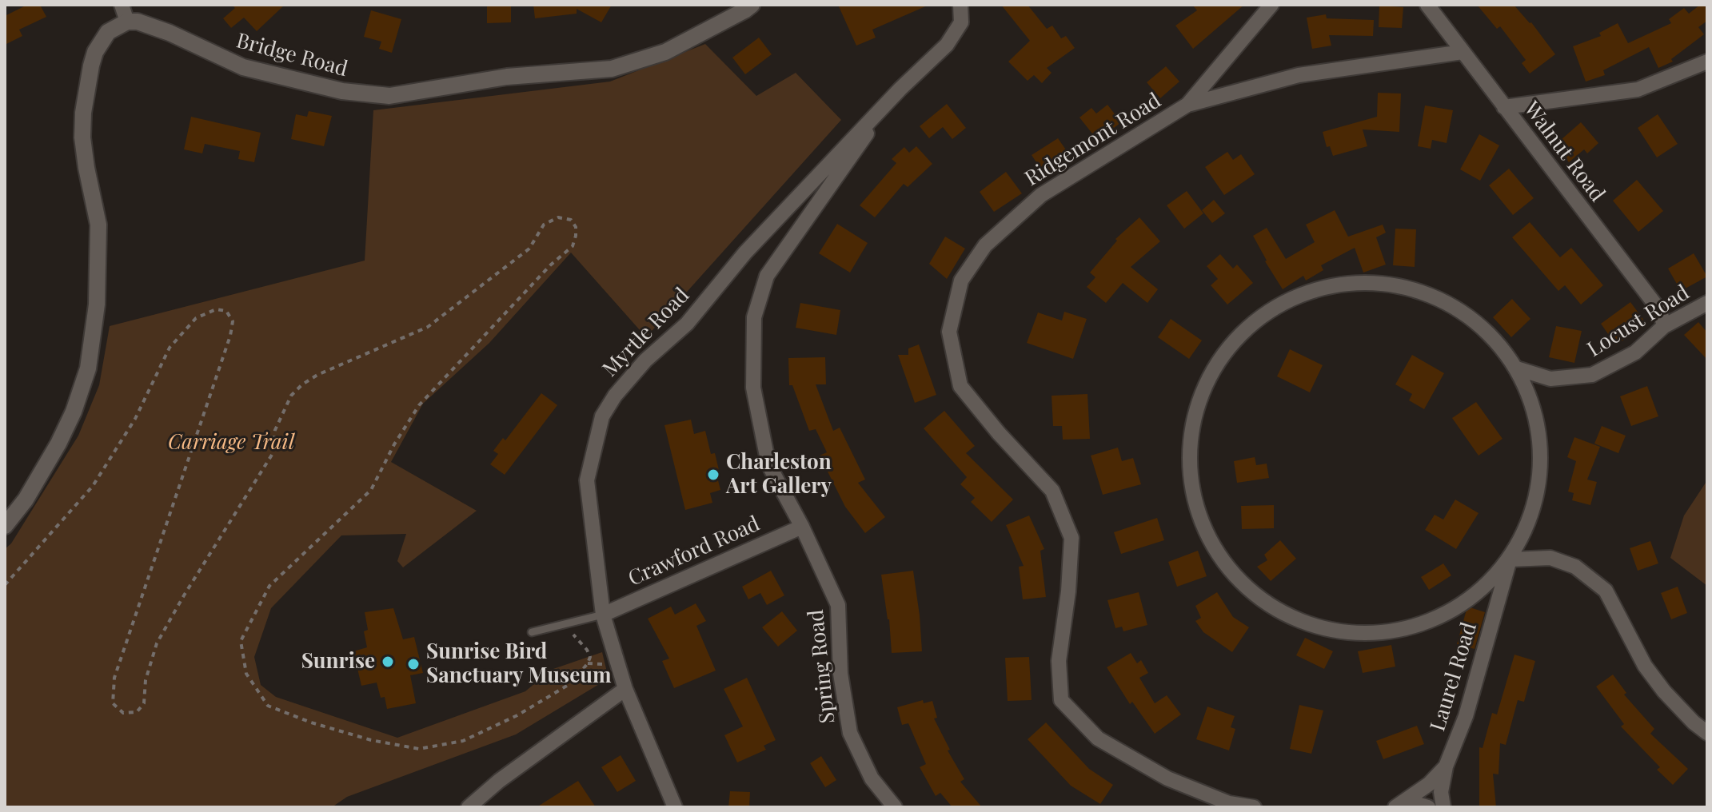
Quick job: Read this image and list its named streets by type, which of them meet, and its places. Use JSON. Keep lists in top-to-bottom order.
{
  "streets": {
    "street": [
      "Bridge Road",
      "Ridgemont Road",
      "Walnut Road",
      "Locust Road",
      "Myrtle Road",
      "Crawford Road",
      "Spring Road",
      "Laurel Road"
    ]
  },
  "crossings": [
    ["Ridgemont Road", "Walnut Road"],
    ["Walnut Road", "Locust Road"],
    ["Myrtle Road", "Crawford Road"],
    ["Myrtle Road", "Spring Road"],
    ["Crawford Road", "Spring Road"]
  ],
  "parks": ["Carriage Trail"],
  "places": ["Charleston Art Gallery", "Sunrise", "Sunrise Bird Sanctuary Museum"]
}
